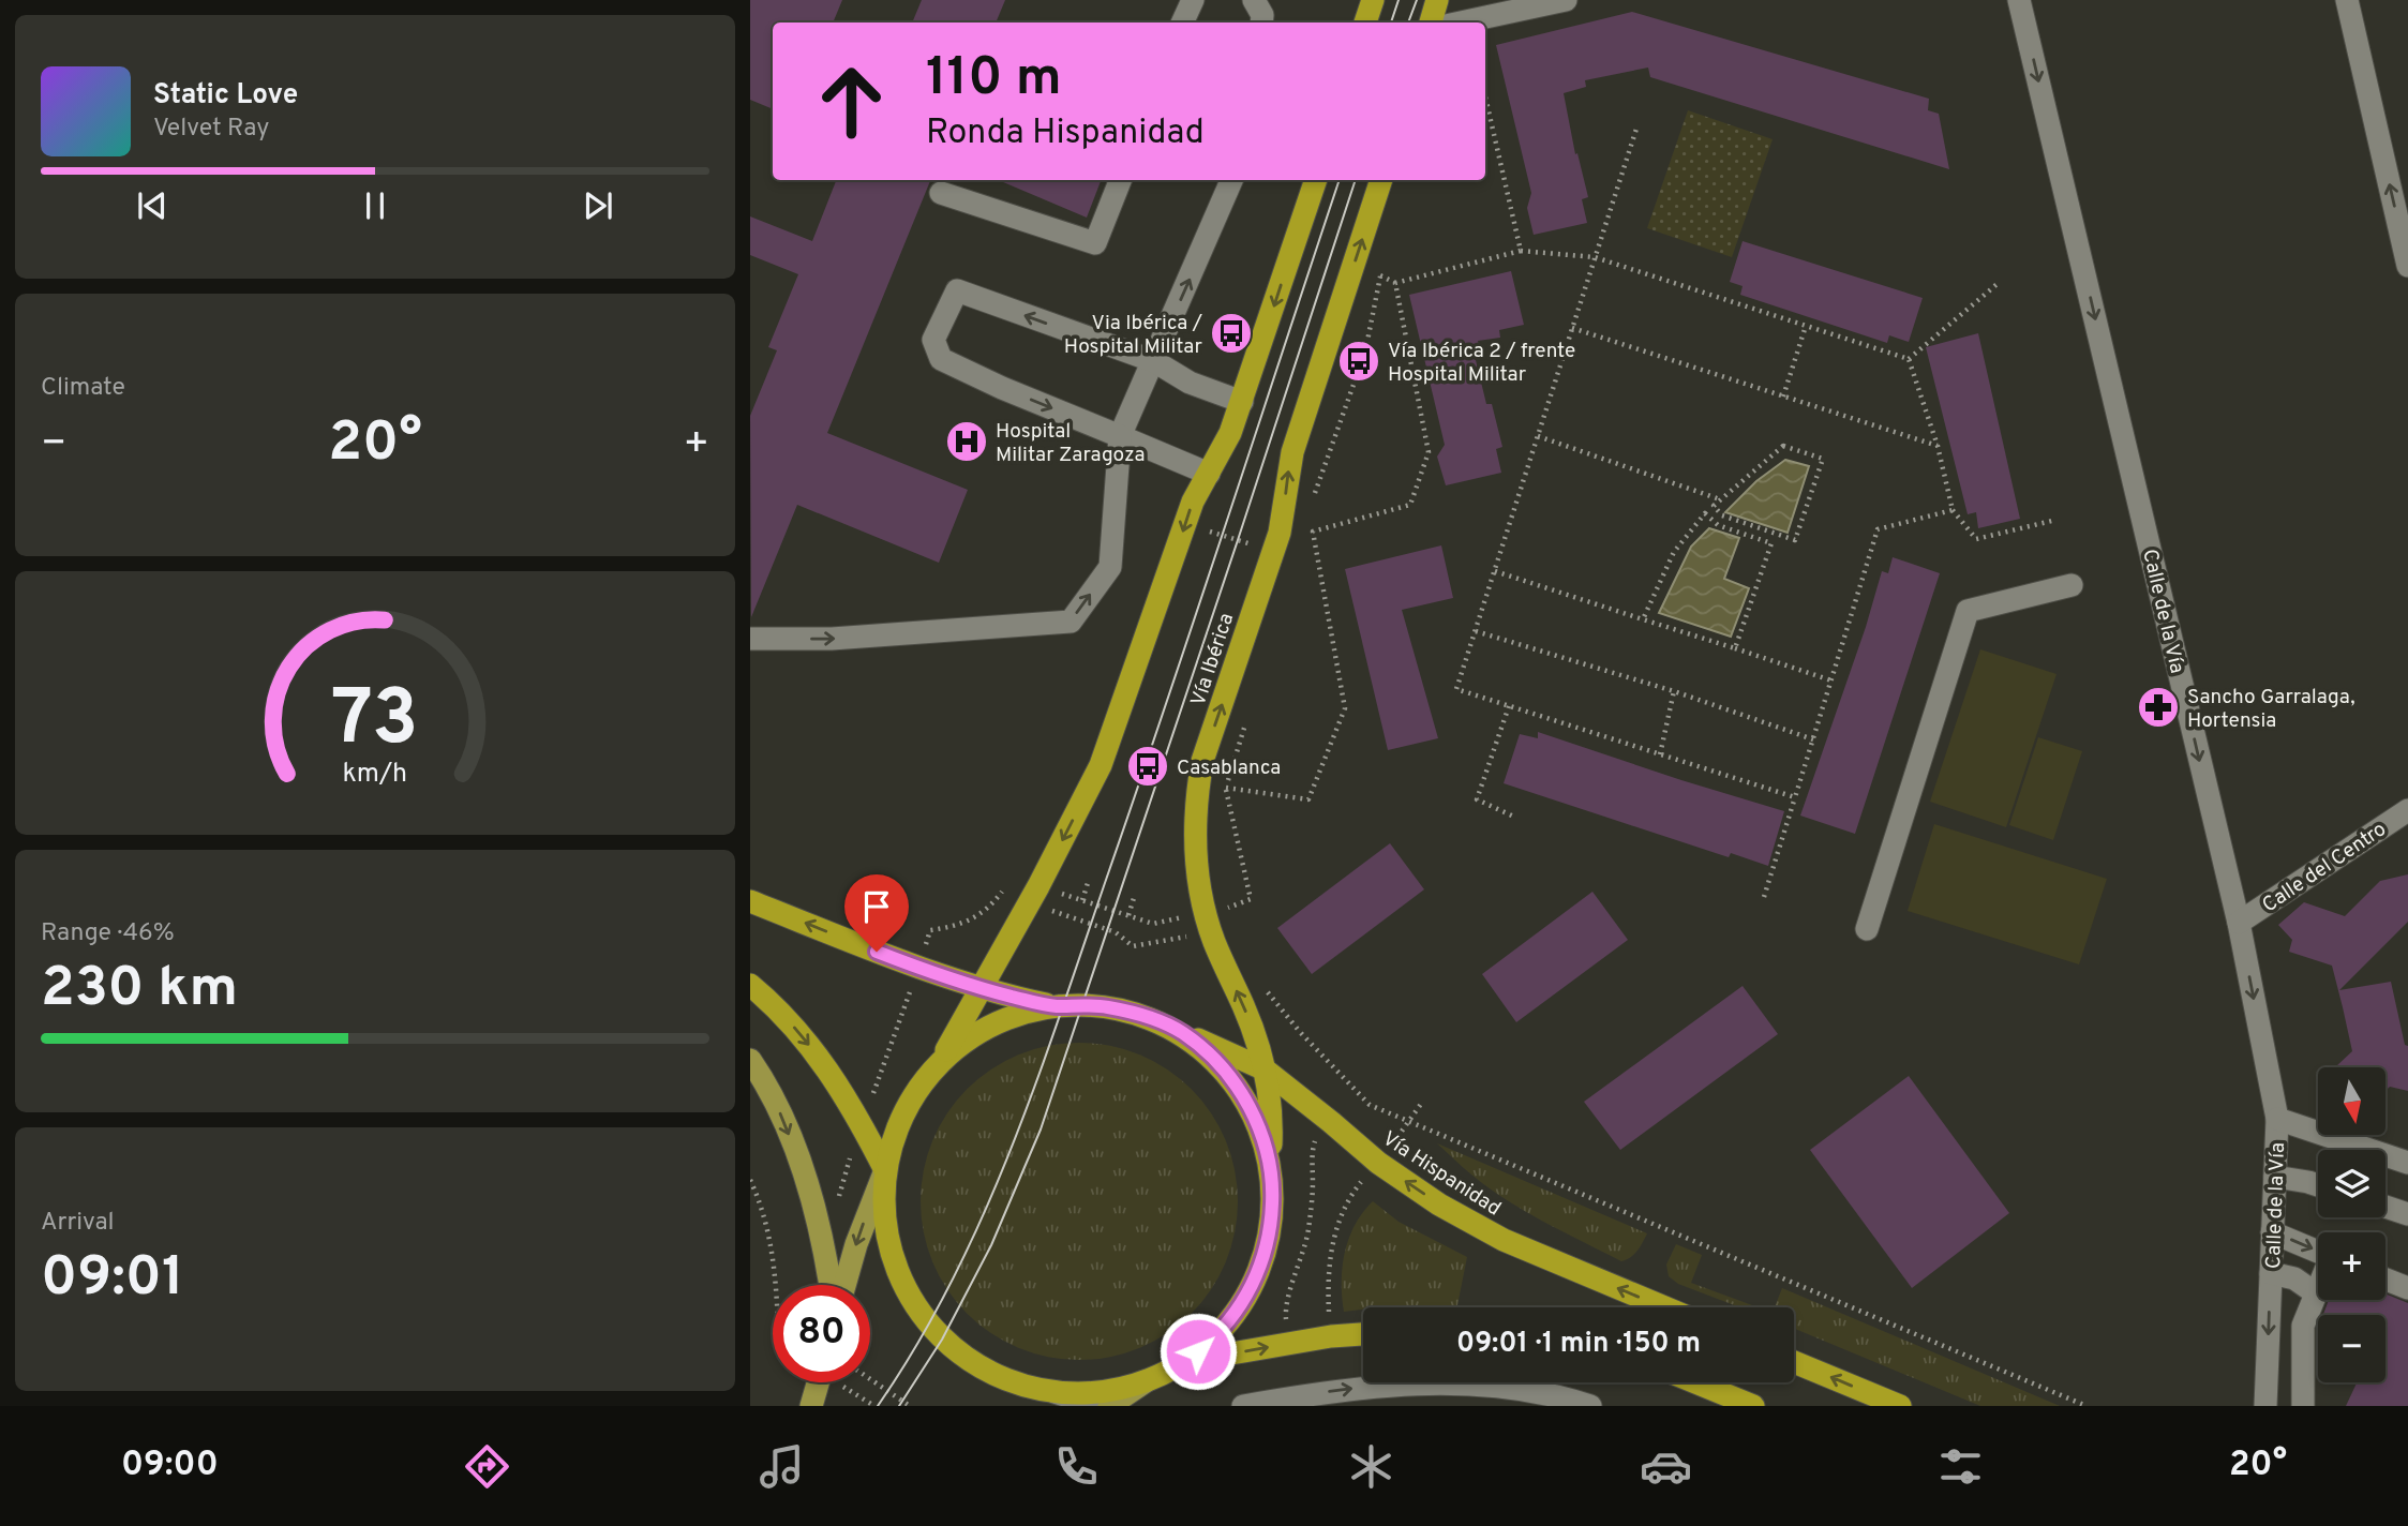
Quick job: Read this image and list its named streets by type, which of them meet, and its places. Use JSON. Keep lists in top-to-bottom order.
{
  "streets": {
    "highway": ["Vía Ibérica", "Vía Hispanidad"],
    "street": ["Calle de la Vía", "Calle del Centro"]
  },
  "crossings": [
    ["Calle de la Vía", "Calle del Centro"],
    ["Vía Ibérica", "Vía Hispanidad"]
  ],
  "one_way": ["Calle de la Vía", "Vía Hispanidad"],
  "places": {
    "bus stop": ["Via Ibérica / Hospital Militar", "Vía Ibérica 2 / frente Hospital Militar", "Casablanca"],
    "hospital": ["Hospital Militar Zaragoza"],
    "pharmacy": ["Sancho Garralaga, Hortensia"]
  },
  "north": "bottom",
  "page": {
    "turn": ["110 m", "Ronda Hispanidad"],
    "song": ["Static Love", "Velvet Ray"],
    "tile": [
      "Climate",
      ["Range · 46%", "230 km"],
      ["Arrival", "09:01"]
    ],
    "heat": ["−", "20°", "+"],
    "map_buttons": ["+", "−"],
    "limit": "80",
    "trip": "09:01 · 1 min · 150 m",
    "tabs": ["09:00", "20°"],
    "gauge": ["73", "km/h"]
  }
}
